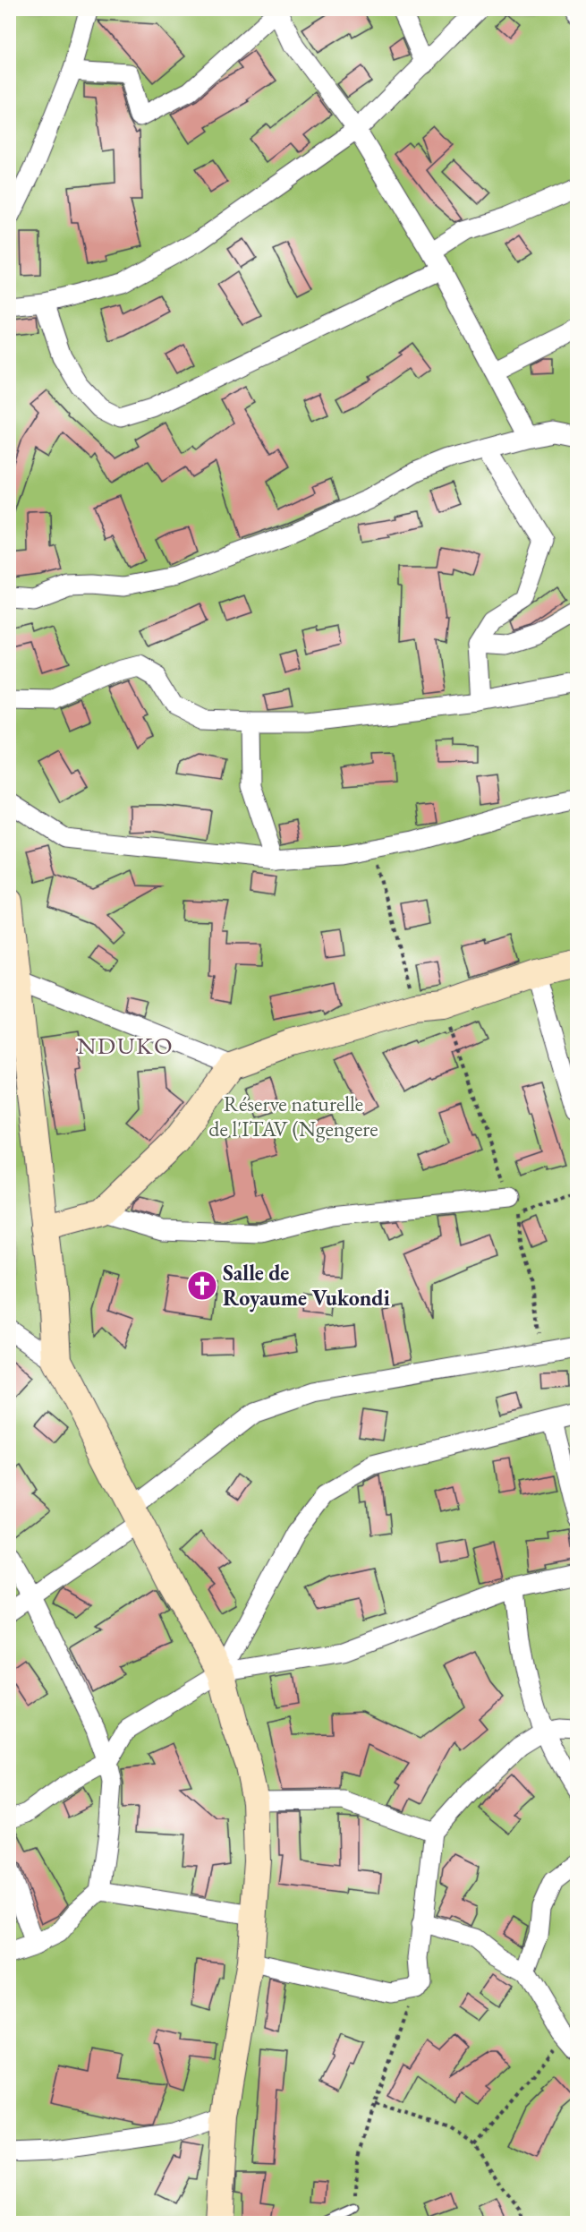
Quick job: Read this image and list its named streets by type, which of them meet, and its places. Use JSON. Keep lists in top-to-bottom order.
{
  "districts": ["NDUKO"],
  "parks": ["Réserve naturelle de l'ITAV (Ngengere"],
  "places": {
    "church": ["Salle de Royaume Vukondi"]
  }
}
